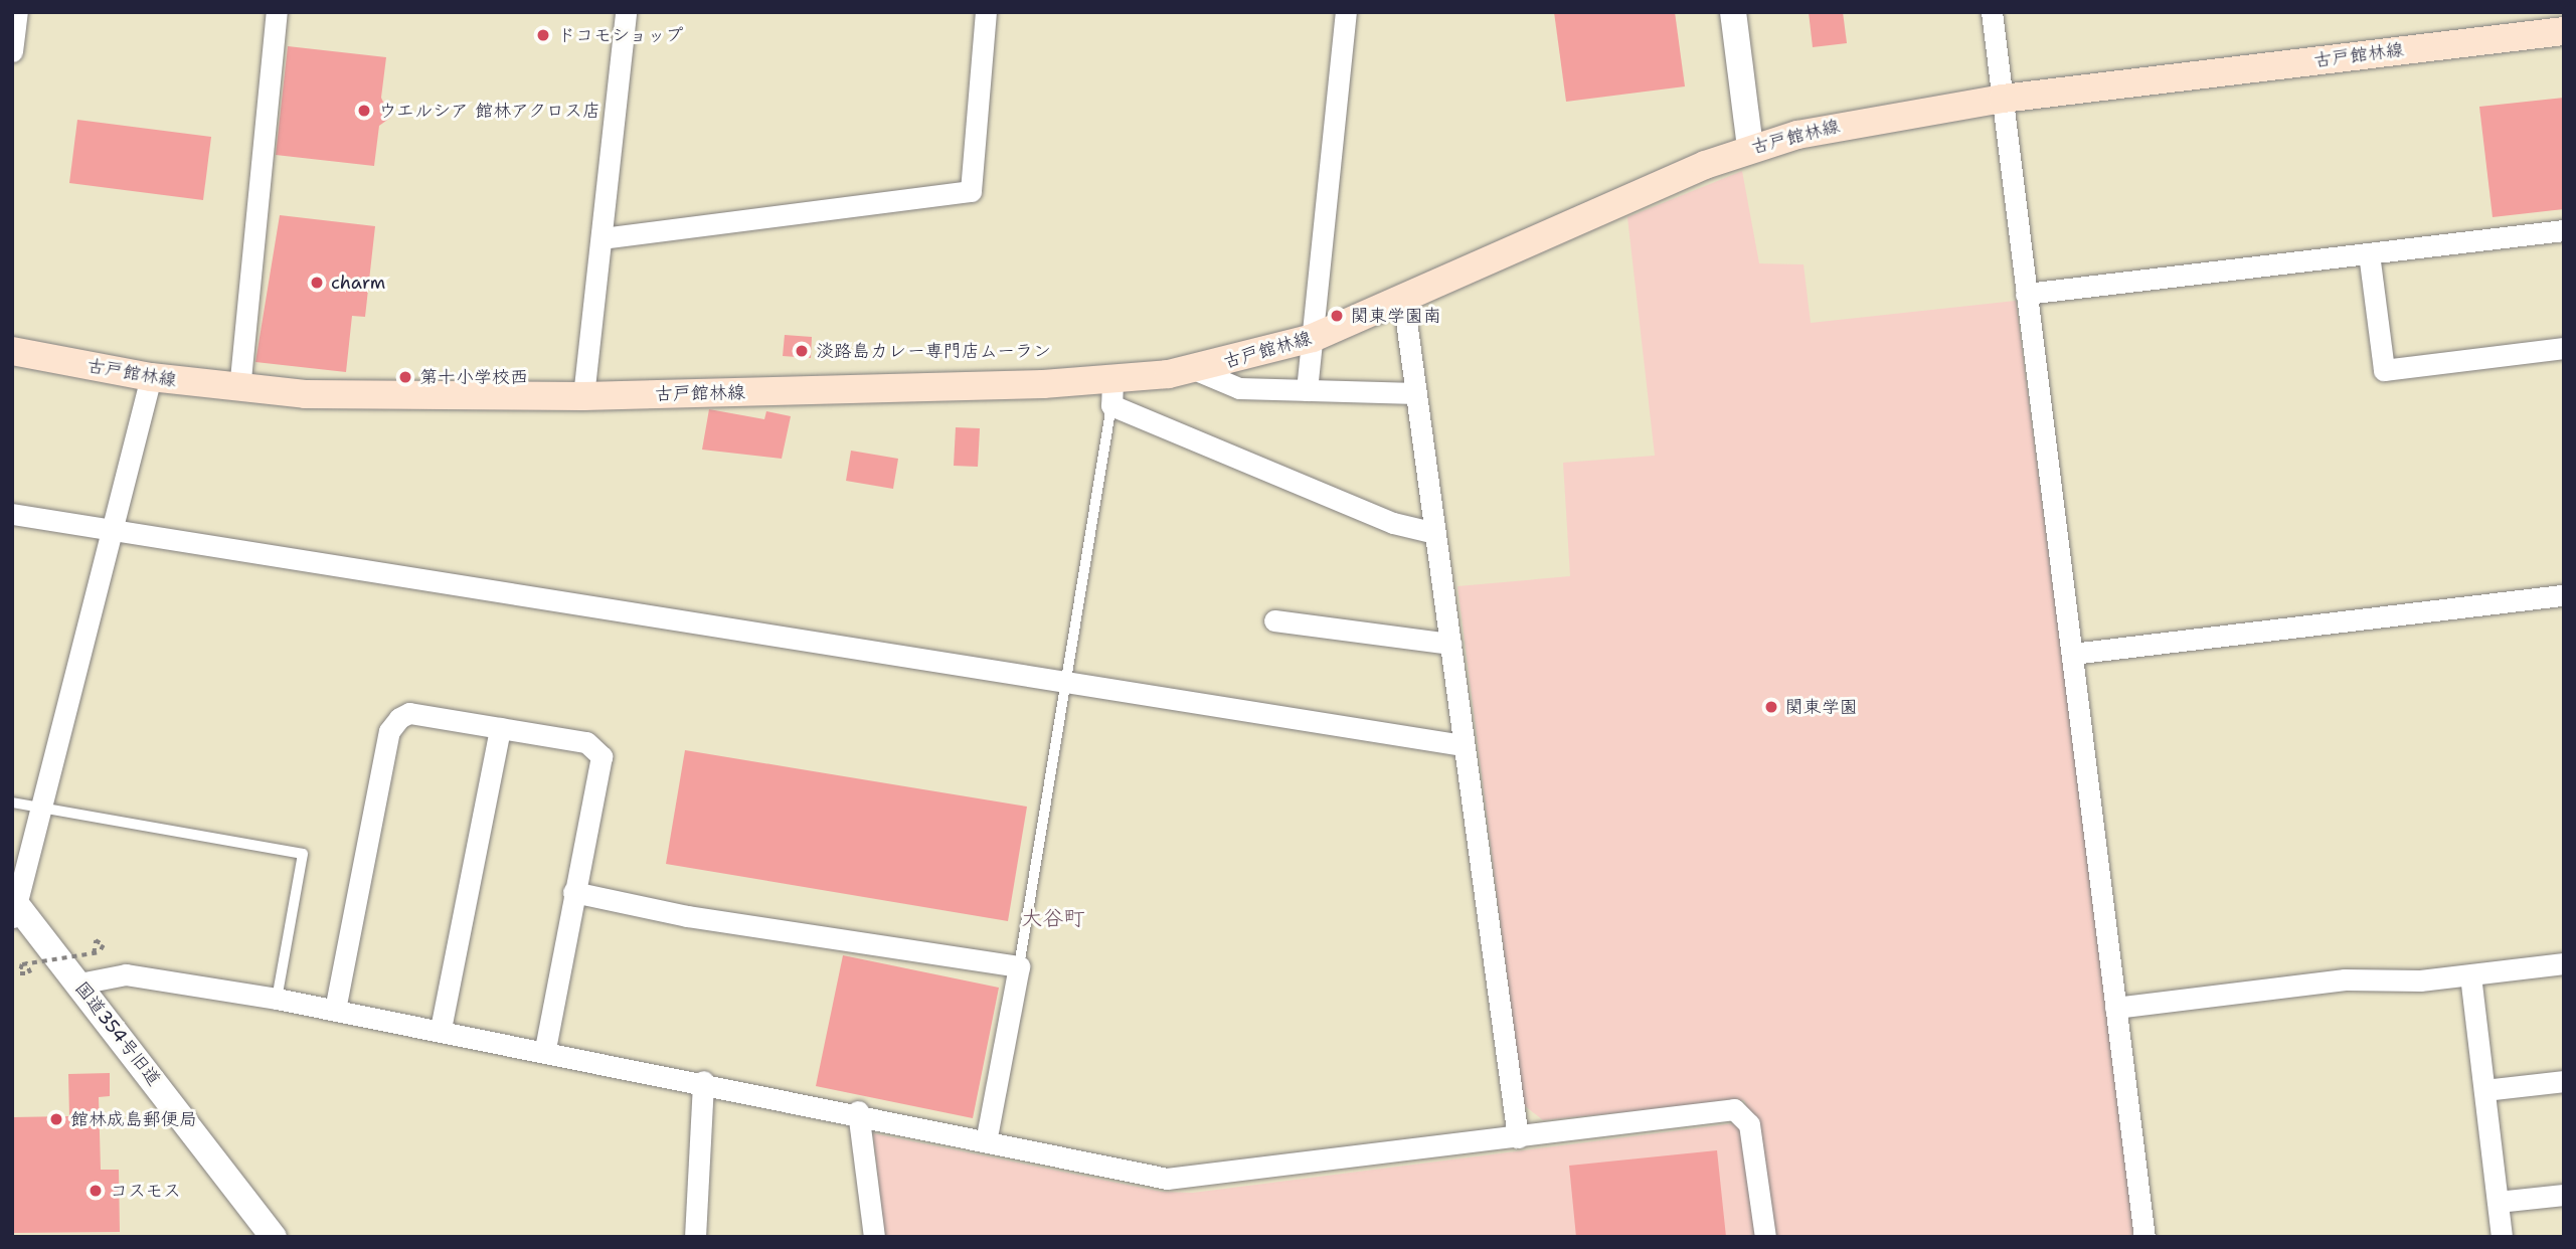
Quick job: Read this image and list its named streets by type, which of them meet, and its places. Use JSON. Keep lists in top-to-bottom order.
{
  "streets": {
    "main road": ["古戸館林線"],
    "street": ["国道354号旧道"]
  },
  "districts": ["大谷町"],
  "places": [
    "ドコモショップ",
    "ウエルシア 館林アクロス店",
    "charm",
    "関東学園南",
    "淡路島カレー専門店ムーラン",
    "第十小学校西",
    "関東学園",
    "館林成島郵便局",
    "コスモス"
  ]
}
